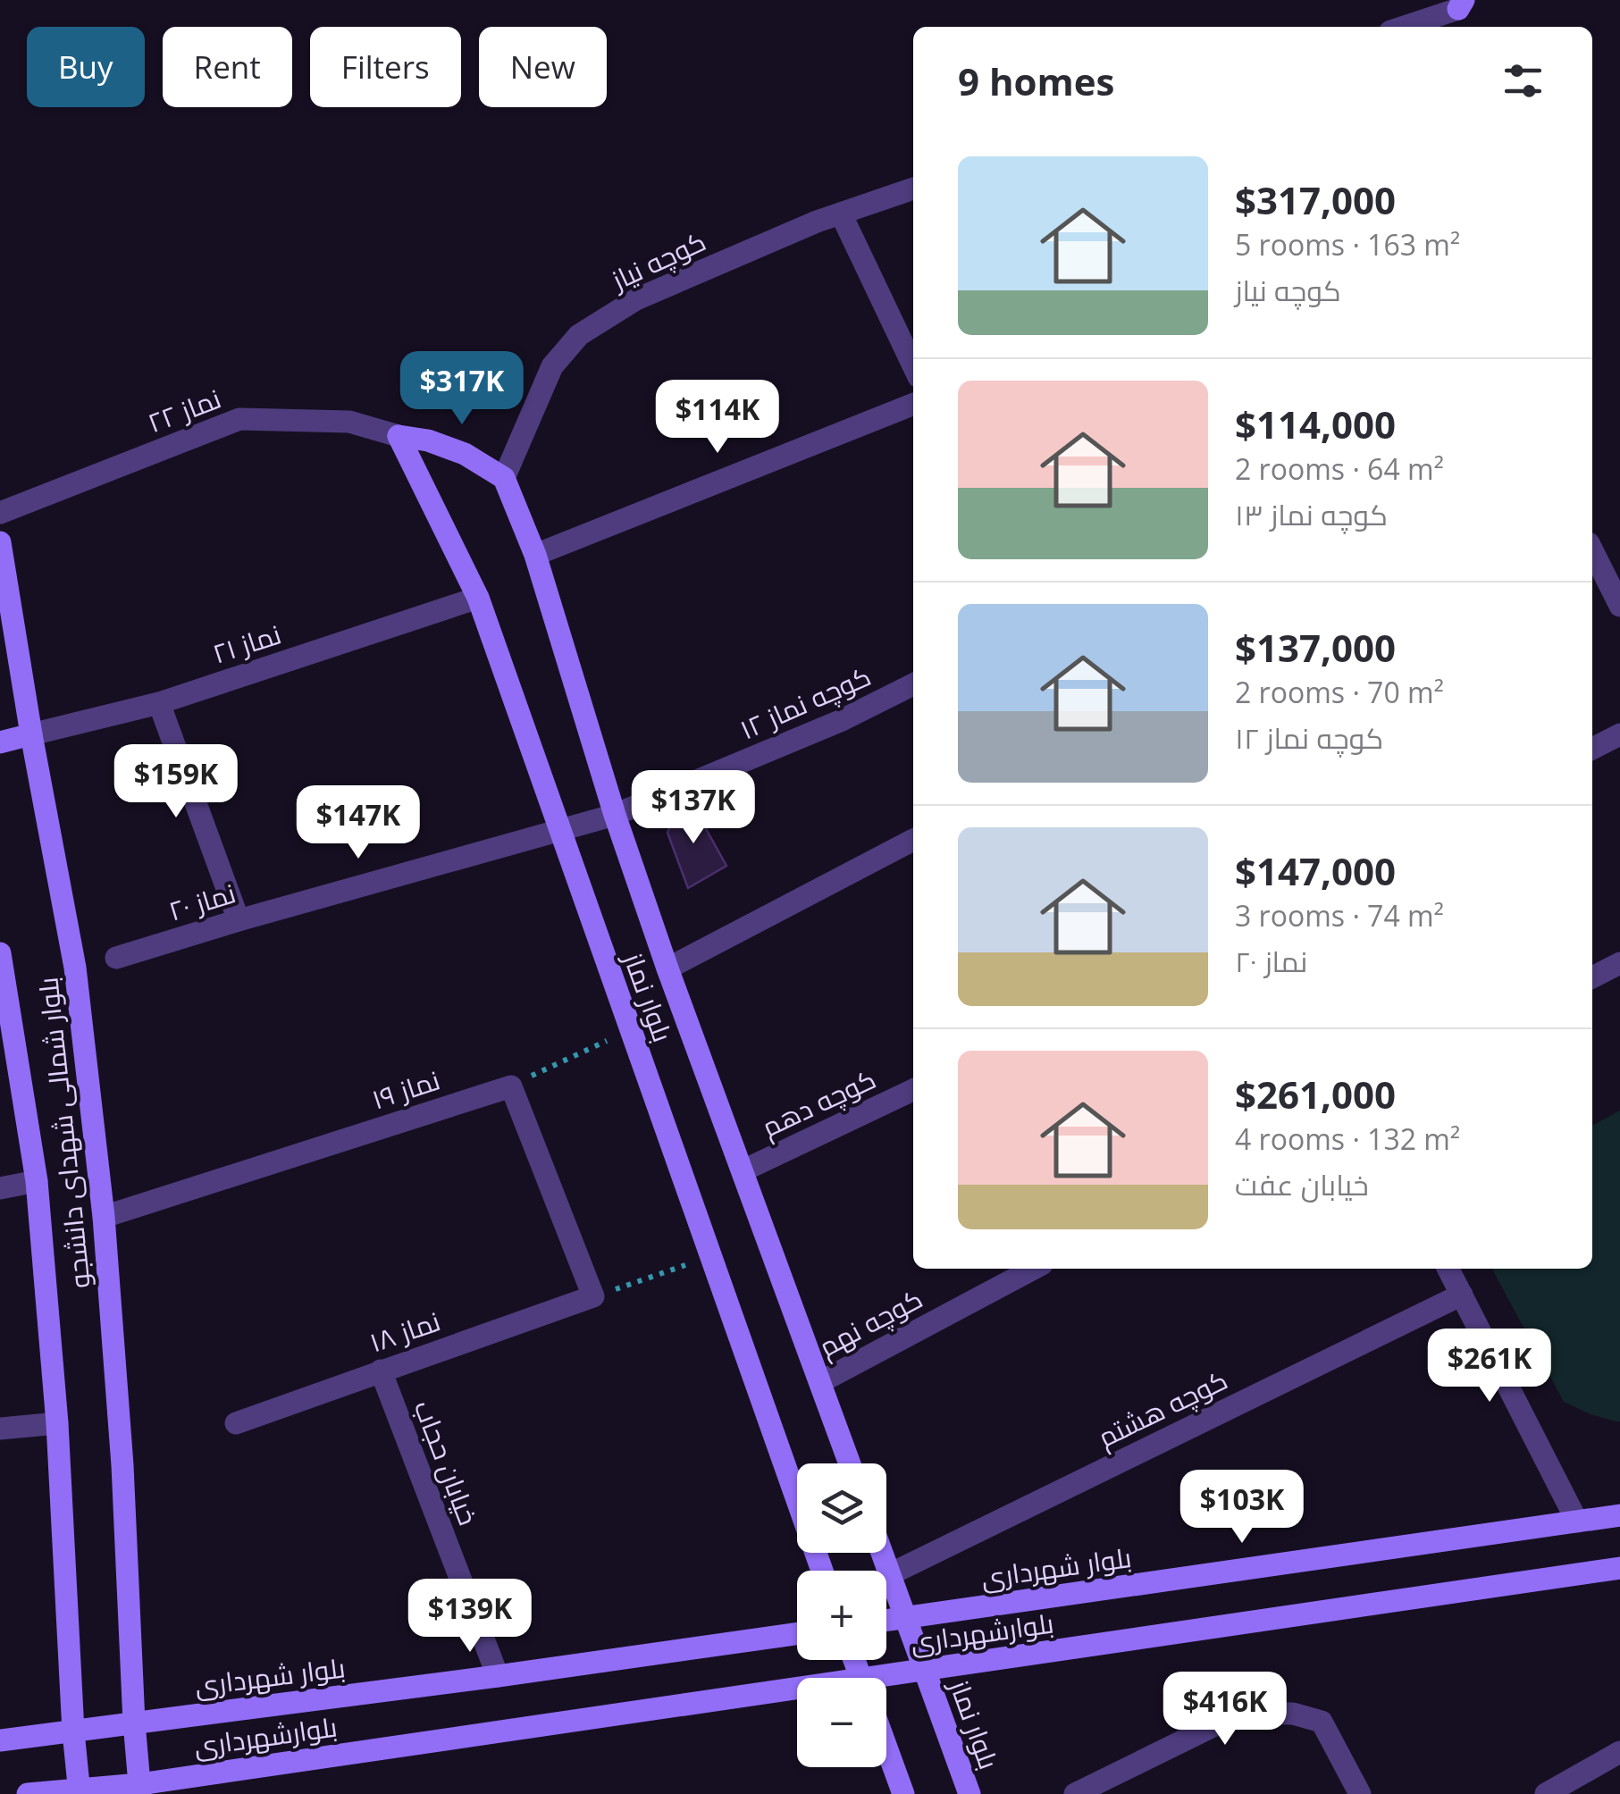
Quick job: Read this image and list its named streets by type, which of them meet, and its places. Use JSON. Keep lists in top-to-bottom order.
{
  "streets": {
    "main road": [
      "بلوار نماز",
      "بلوار شمالی شهدای دانشجو",
      "بلوار شهرداری",
      "بلوارشهرداری"
    ],
    "street": [
      "کوچه نیاز",
      "نماز ۲۲",
      "نماز ۲۱",
      "کوچه نماز ۱۲",
      "نماز ۲۰",
      "نماز ۱۹",
      "کوچه دهم",
      "کوچه نهم",
      "نماز ۱۸",
      "کوچه هشتم",
      "خیابان حجاب"
    ]
  },
  "crossings": [
    ["کوچه نیاز", "بلوار نماز"],
    ["نماز ۲۲", "بلوار نماز"],
    ["نماز ۲۱", "بلوار نماز"],
    ["نماز ۲۱", "بلوار شمالی شهدای دانشجو"],
    ["کوچه نماز ۱۲", "نماز ۲۰"],
    ["کوچه نماز ۱۲", "بلوار نماز"],
    ["نماز ۲۰", "بلوار نماز"],
    ["بلوار نماز", "کوچه دهم"],
    ["بلوار نماز", "کوچه نهم"],
    ["بلوار نماز", "کوچه هشتم"],
    ["بلوار نماز", "بلوار شهرداری"],
    ["بلوار نماز", "بلوارشهرداری"],
    ["نماز ۱۹", "بلوار شمالی شهدای دانشجو"],
    ["بلوار شمالی شهدای دانشجو", "بلوار شهرداری"],
    ["بلوار شمالی شهدای دانشجو", "بلوارشهرداری"],
    ["نماز ۱۸", "خیابان حجاب"],
    ["خیابان حجاب", "بلوار شهرداری"]
  ],
  "page": {
    "chip": [
      "Buy",
      "Rent",
      "Filters",
      "New"
    ],
    "heading": "9 homes",
    "list": [
      {
        "name": "$317,000",
        "note": "5 rooms · 163 m² · کوچه نیاز"
      },
      {
        "name": "$114,000",
        "note": "2 rooms · 64 m² · کوچه نماز ۱۳"
      },
      {
        "name": "$137,000",
        "note": "2 rooms · 70 m² · کوچه نماز ۱۲"
      },
      {
        "name": "$147,000",
        "note": "3 rooms · 74 m² · نماز ۲۰"
      },
      {
        "name": "$261,000",
        "note": "4 rooms · 132 m² · خیابان عفت"
      }
    ],
    "price": [
      "$317K",
      "$114K",
      "$159K",
      "$137K",
      "$147K",
      "$261K",
      "$103K",
      "$139K",
      "$416K"
    ],
    "map_buttons": ["+", "−"]
  }
}
